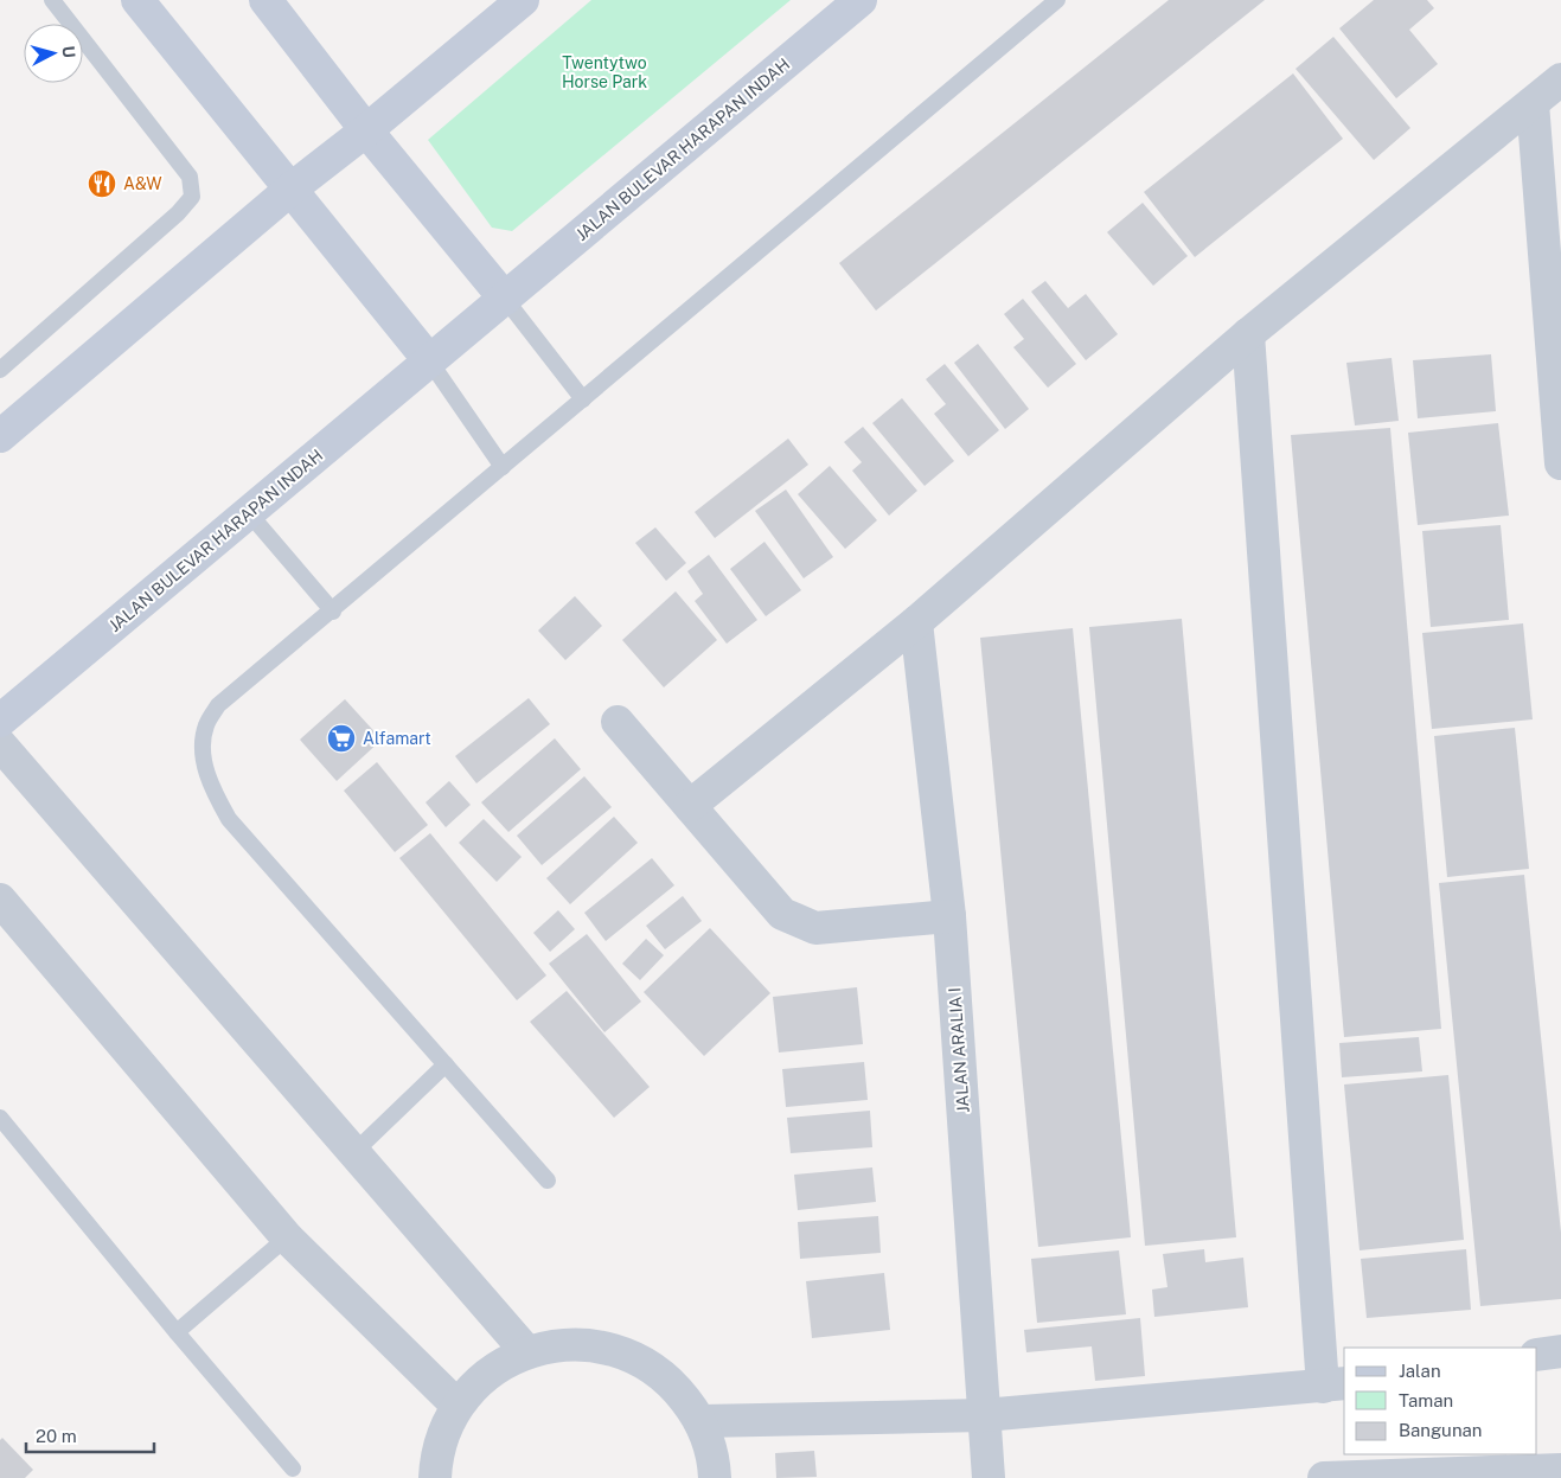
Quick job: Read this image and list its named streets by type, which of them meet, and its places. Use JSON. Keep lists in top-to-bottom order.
{
  "streets": {
    "street": ["JALAN BULEVAR HARAPAN INDAH", "JALAN ARALIA I"]
  },
  "parks": ["Twentytwo Horse Park"],
  "places": {
    "restaurant": ["A&W"],
    "supermarket": ["Alfamart"]
  },
  "legend": ["Jalan", "Taman", "Bangunan"],
  "scale_bar": "20 m",
  "north": "right"
}
